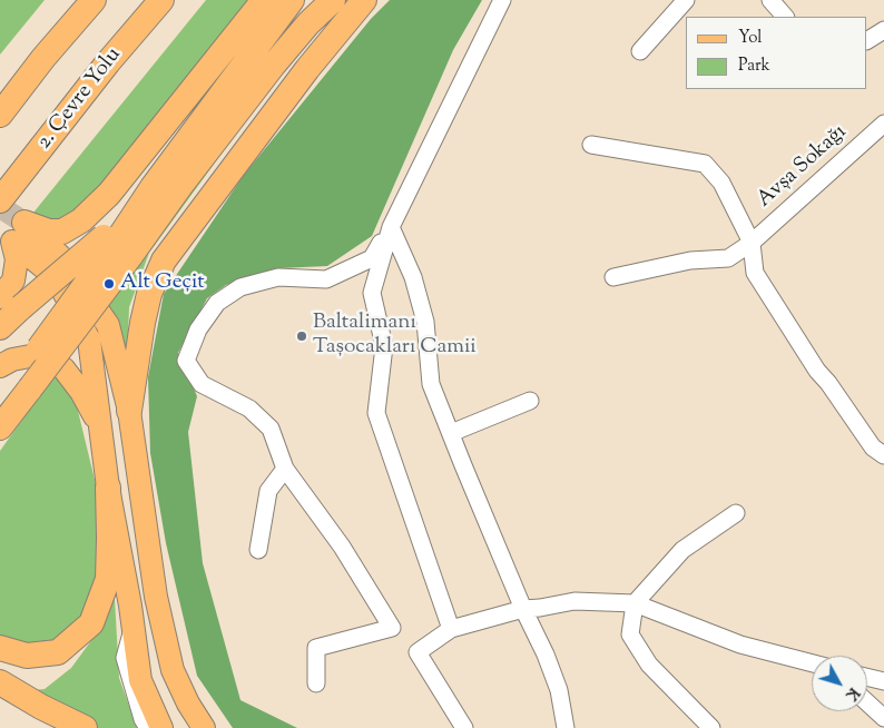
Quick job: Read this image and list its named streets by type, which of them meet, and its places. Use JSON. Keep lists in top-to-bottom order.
{
  "streets": {
    "highway": ["2. Çevre Yolu"],
    "street": ["Avşa Sokağı"]
  },
  "places": ["Alt Geçit", "Baltalimanı Taşocakları Camii"],
  "legend": ["Yol", "Park"],
  "north": "bottom right"
}
